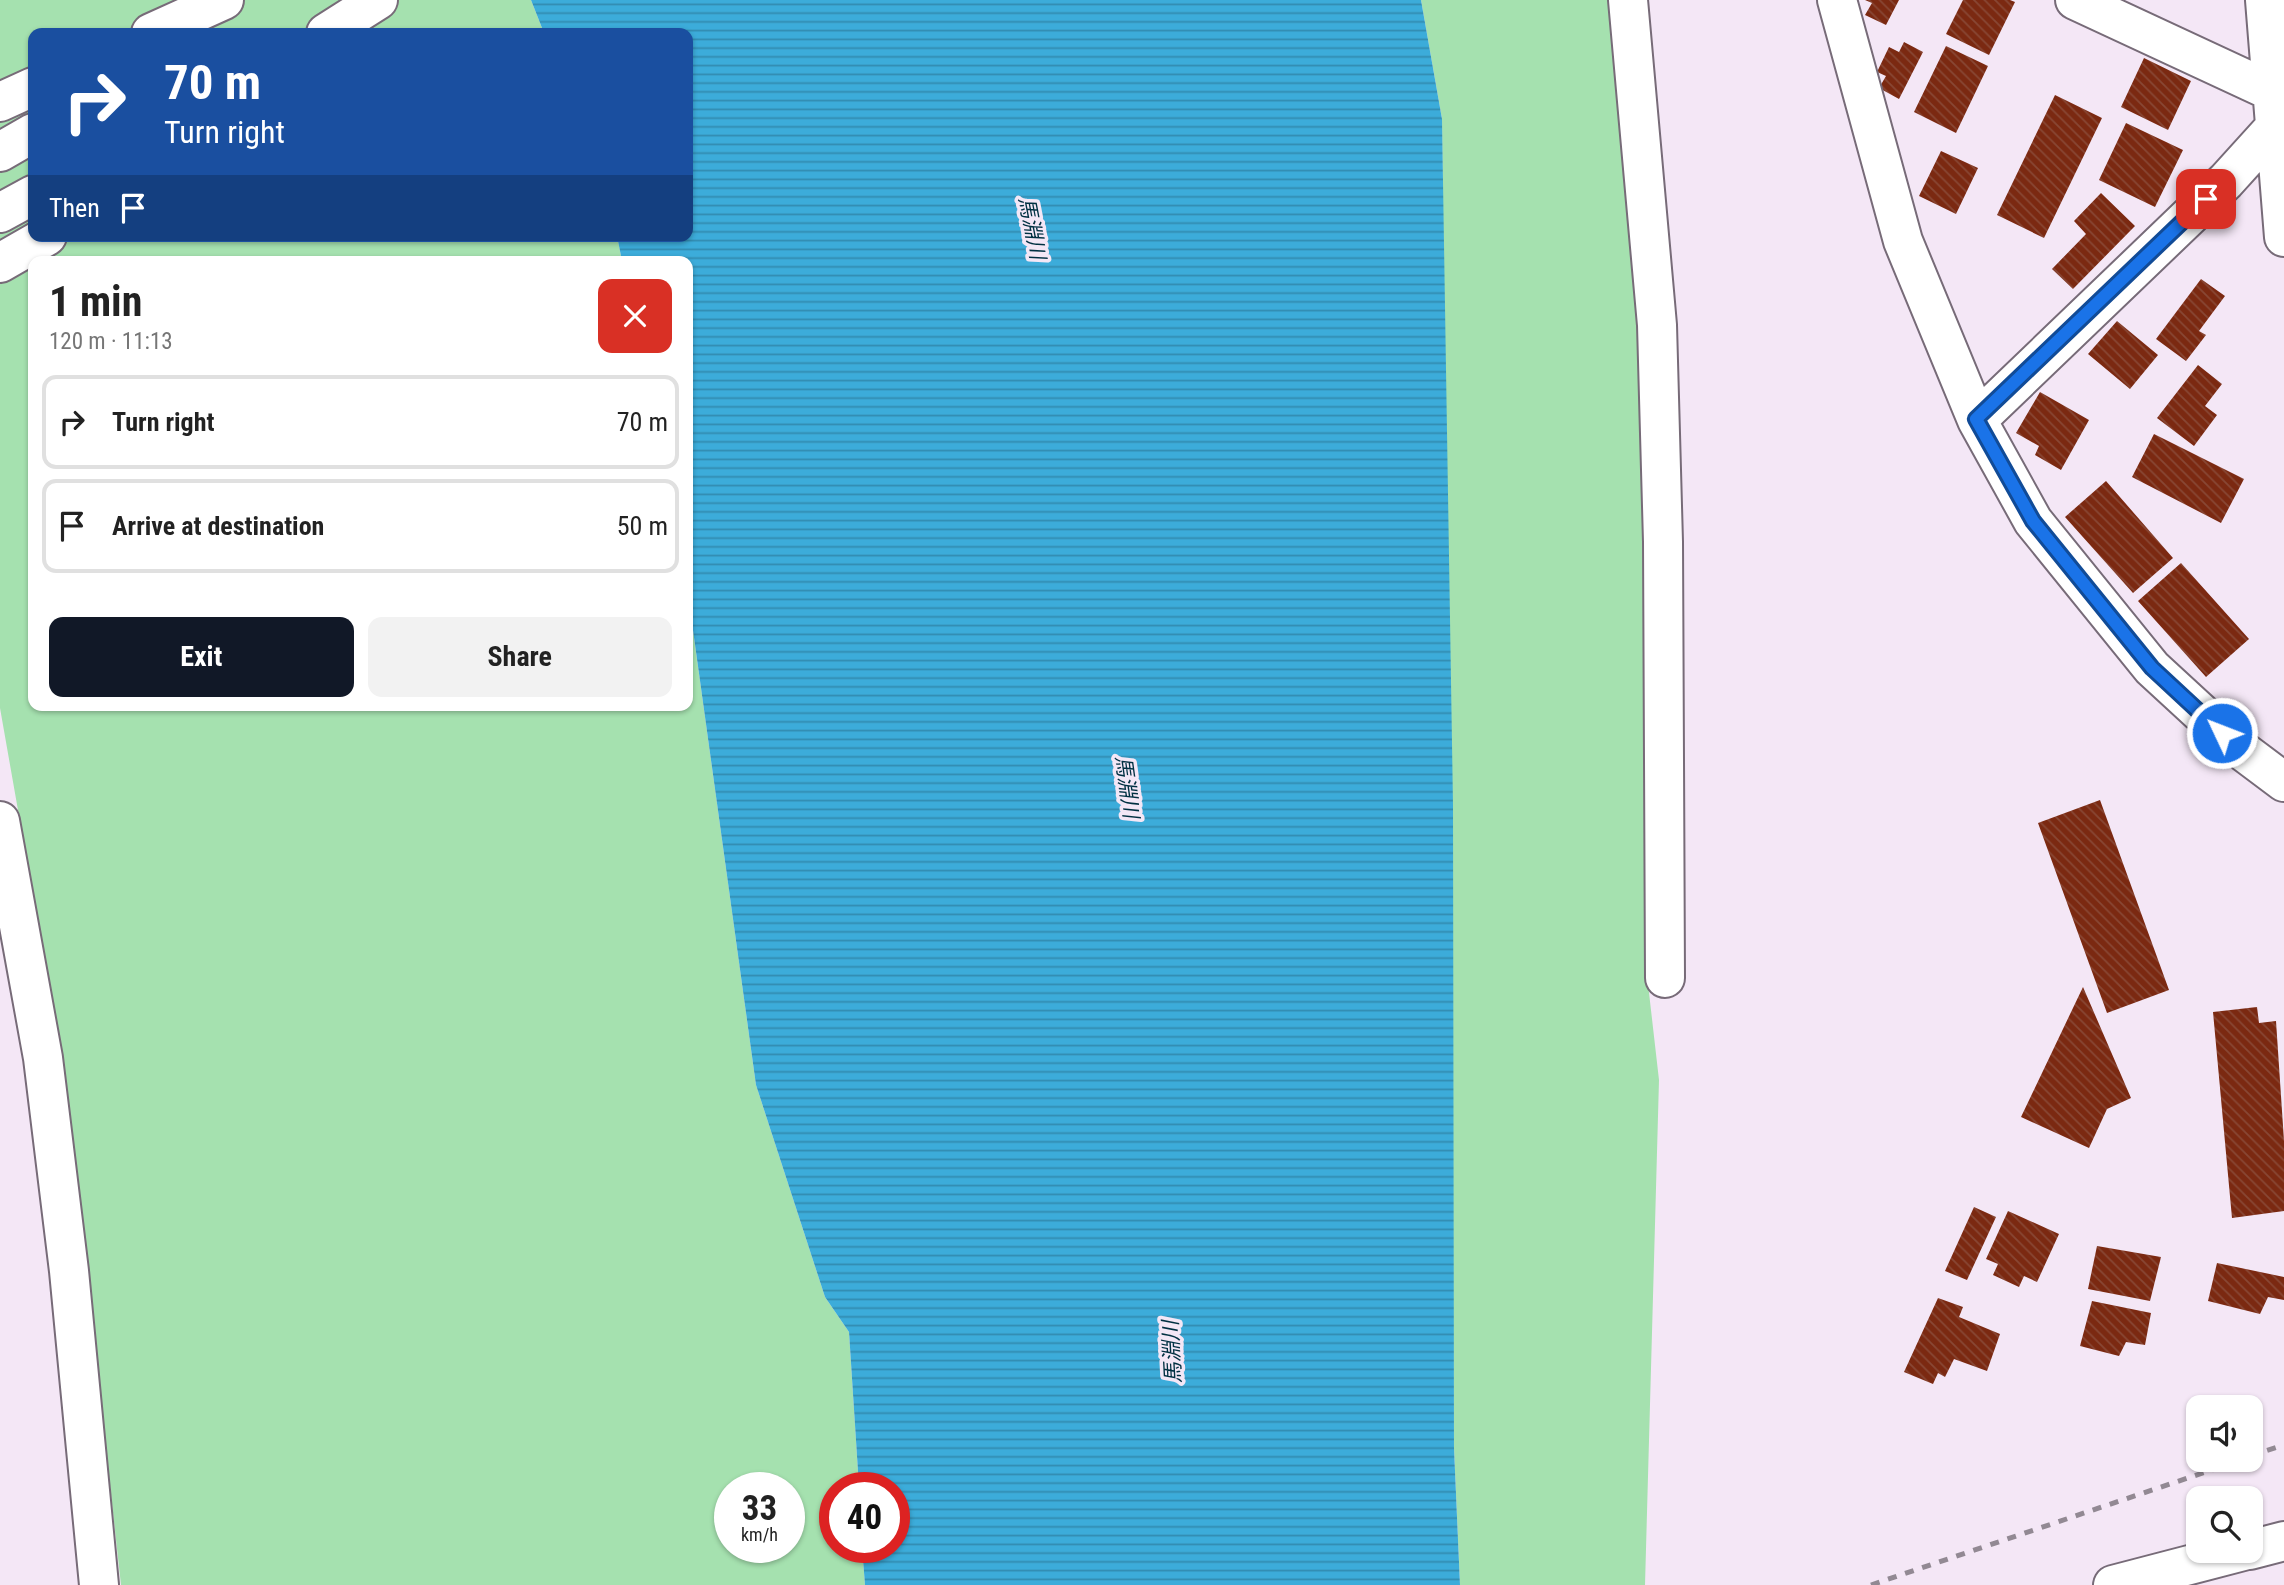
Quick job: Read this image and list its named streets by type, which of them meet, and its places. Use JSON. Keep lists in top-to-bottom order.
{
  "water": ["馬淵川"],
  "page": {
    "turn": ["70 m", "Turn right"],
    "then": "Then",
    "heading": ["1 min", "120 m · 11:13"],
    "list": [
      {
        "name": "Turn right",
        "value": "70 m"
      },
      {
        "name": "Arrive at destination",
        "value": "50 m"
      }
    ],
    "buttons": ["Exit", "Share"],
    "speed": "33 km/h",
    "limit": "40"
  }
}
